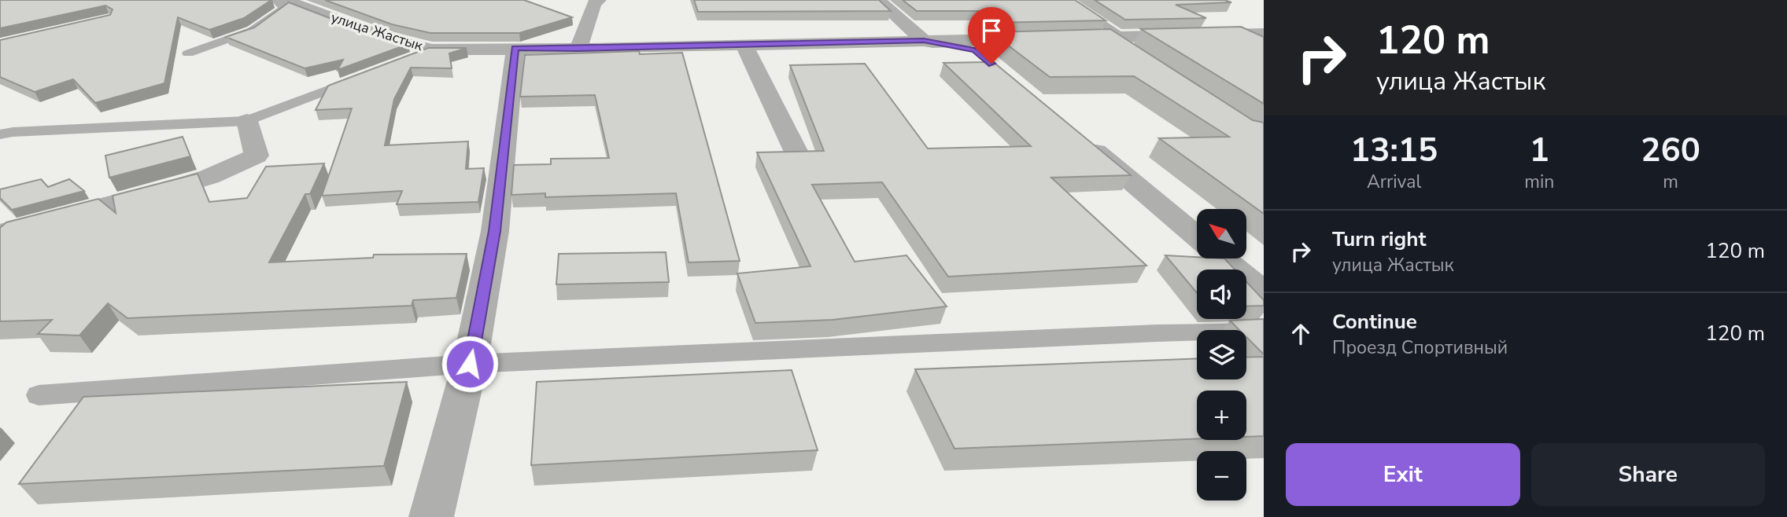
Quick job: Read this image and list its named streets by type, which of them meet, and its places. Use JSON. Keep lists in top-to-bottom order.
{
  "streets": {
    "street": ["улица Жастык"]
  },
  "north": "top left",
  "page": {
    "turn": ["120 m", "улица Жастык"],
    "eta": [
      "13:15",
      "Arrival",
      "1",
      "min",
      "260",
      "m"
    ],
    "map_buttons": ["+", "−"],
    "list": [
      {
        "name": "Turn right",
        "note": "улица Жастык",
        "value": "120 m"
      },
      {
        "name": "Continue",
        "note": "Проезд Спортивный",
        "value": "120 m"
      }
    ],
    "buttons": ["Exit", "Share"]
  }
}
